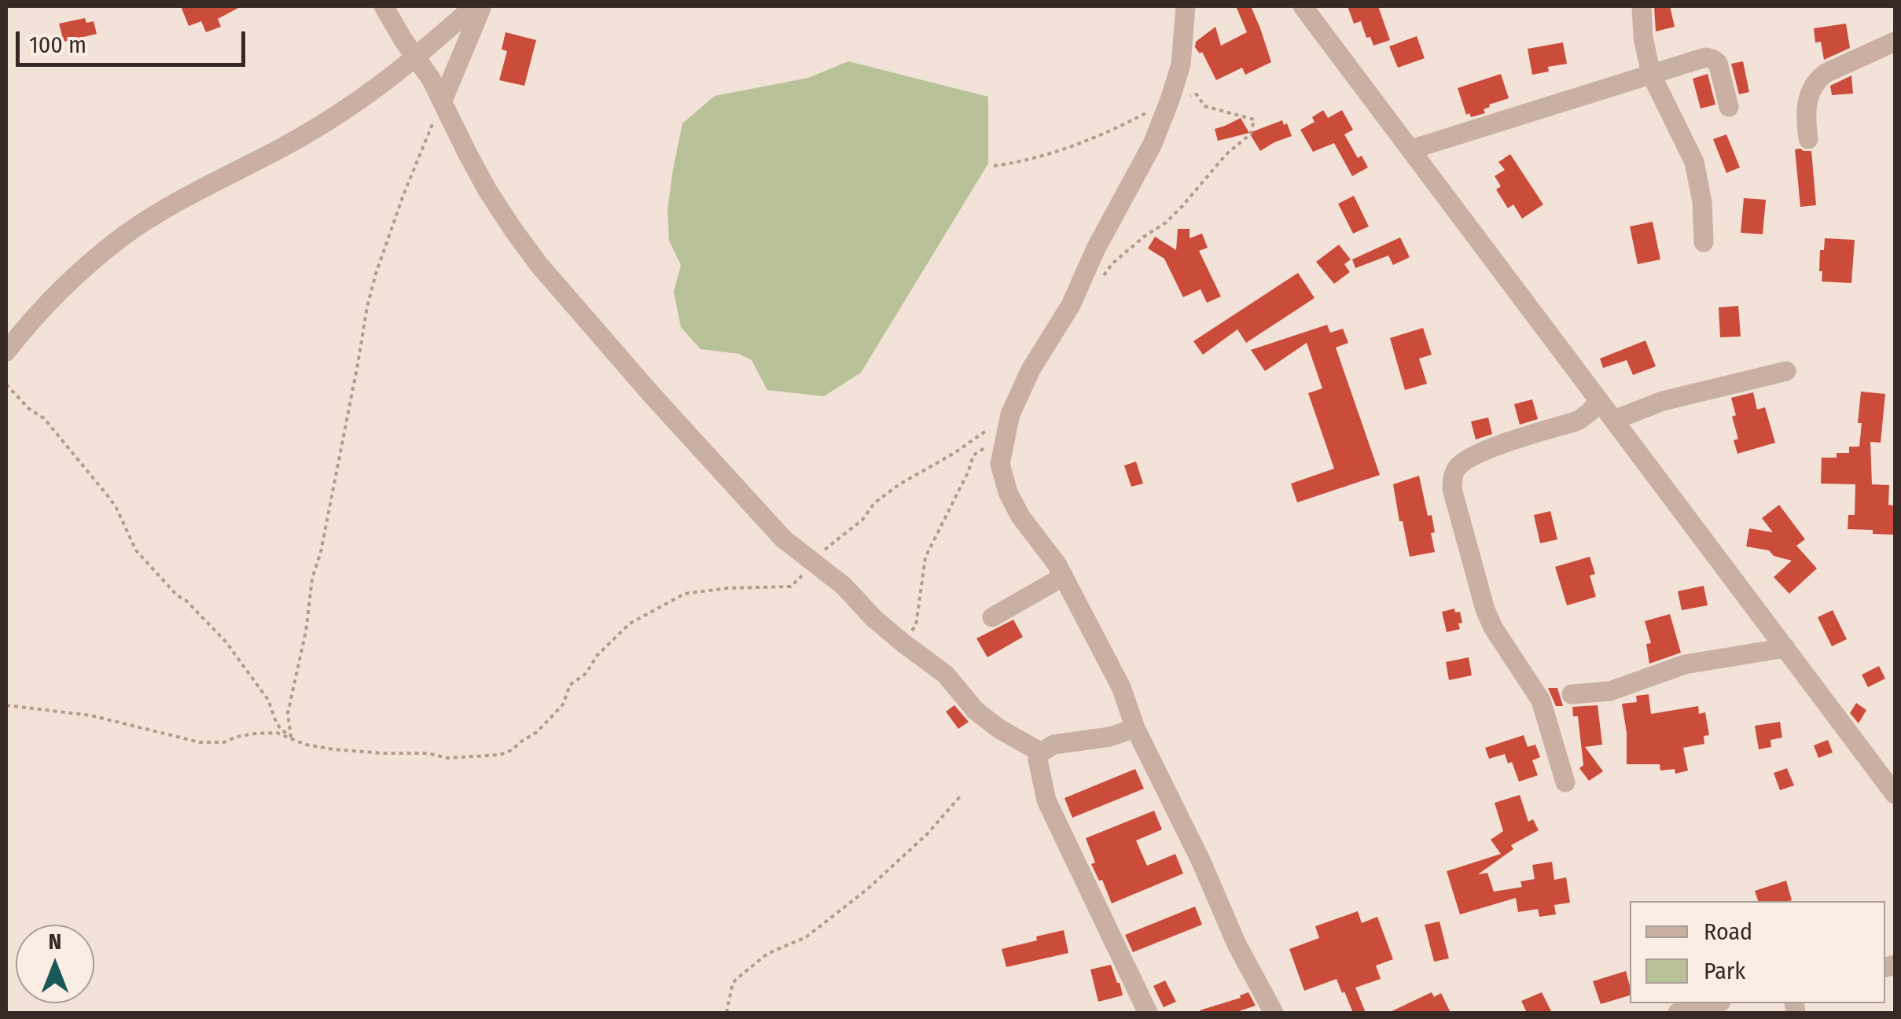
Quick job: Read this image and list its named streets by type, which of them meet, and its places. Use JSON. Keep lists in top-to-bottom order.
{
  "legend": ["Road", "Park"],
  "scale_bar": "100 m",
  "north": "top"
}
